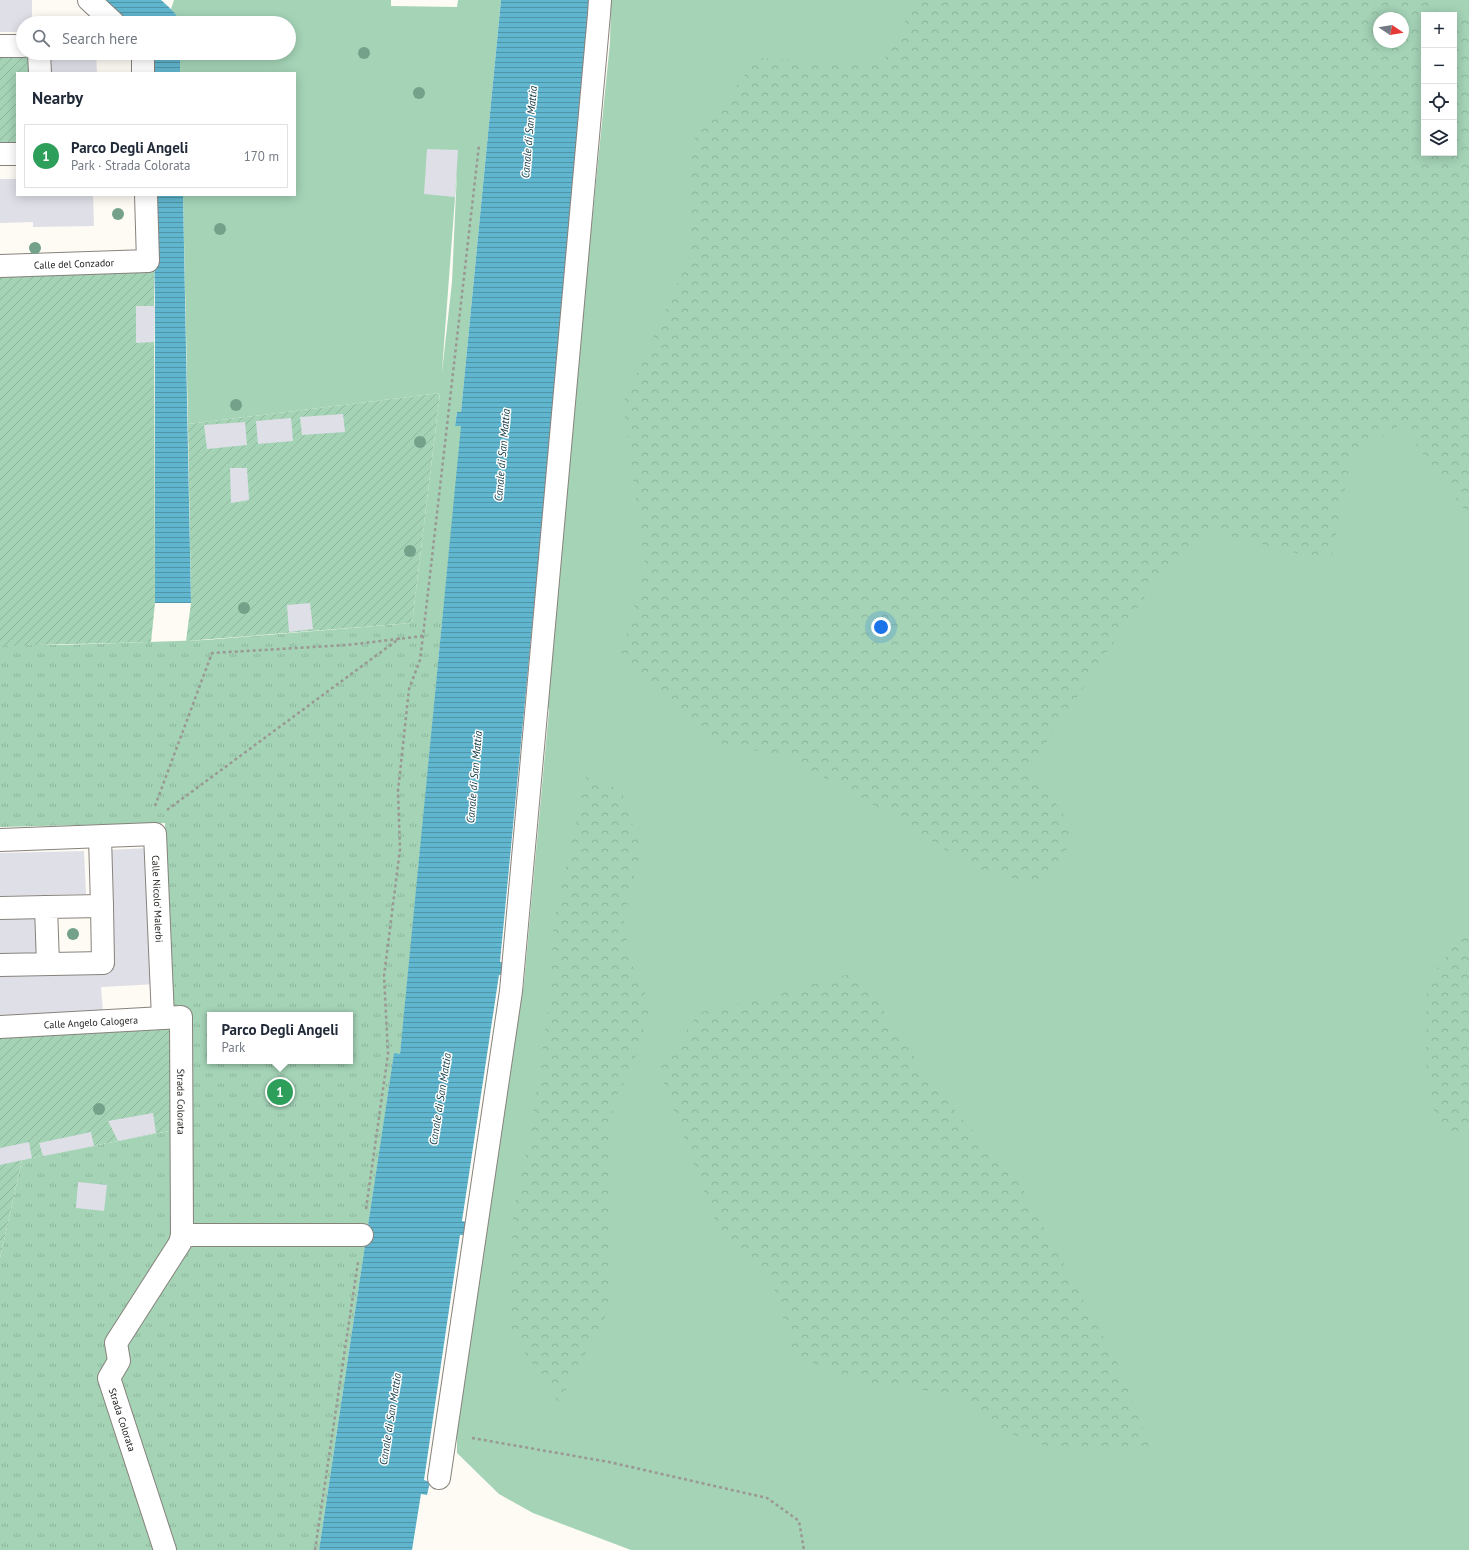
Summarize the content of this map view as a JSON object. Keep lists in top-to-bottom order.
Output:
{
  "streets": {
    "street": [
      "Calle del Conzador",
      "Calle Nicolo' Malerbi",
      "Calle Angelo Calogera",
      "Strada Colorata"
    ]
  },
  "crossings": [
    ["Calle Nicolo' Malerbi", "Calle Angelo Calogera"],
    ["Calle Nicolo' Malerbi", "Strada Colorata"],
    ["Calle Angelo Calogera", "Strada Colorata"]
  ],
  "water": ["Canale di San Mattia"],
  "north": "right",
  "page": {
    "map_buttons": ["+", "−"],
    "search": "Search here",
    "heading": "Nearby",
    "list": [
      {
        "mark": "1",
        "name": "Parco Degli Angeli",
        "note": "Park · Strada Colorata",
        "value": "170 m"
      }
    ],
    "popup": ["Parco Degli Angeli", "Park"],
    "pins": "1"
  }
}
